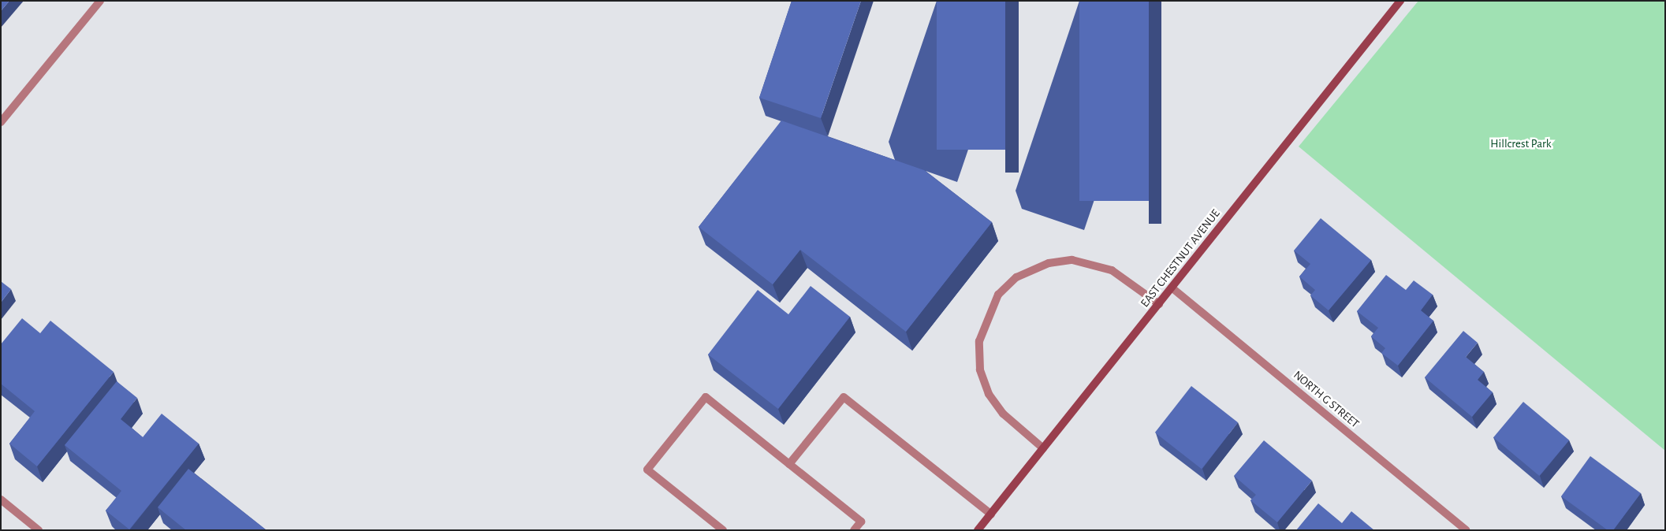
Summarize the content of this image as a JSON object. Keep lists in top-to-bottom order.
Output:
{
  "streets": {
    "street": ["EAST CHESTNUT AVENUE", "NORTH G STREET"]
  },
  "crossings": [
    ["EAST CHESTNUT AVENUE", "NORTH G STREET"]
  ],
  "parks": ["Hillcrest Park"]
}
